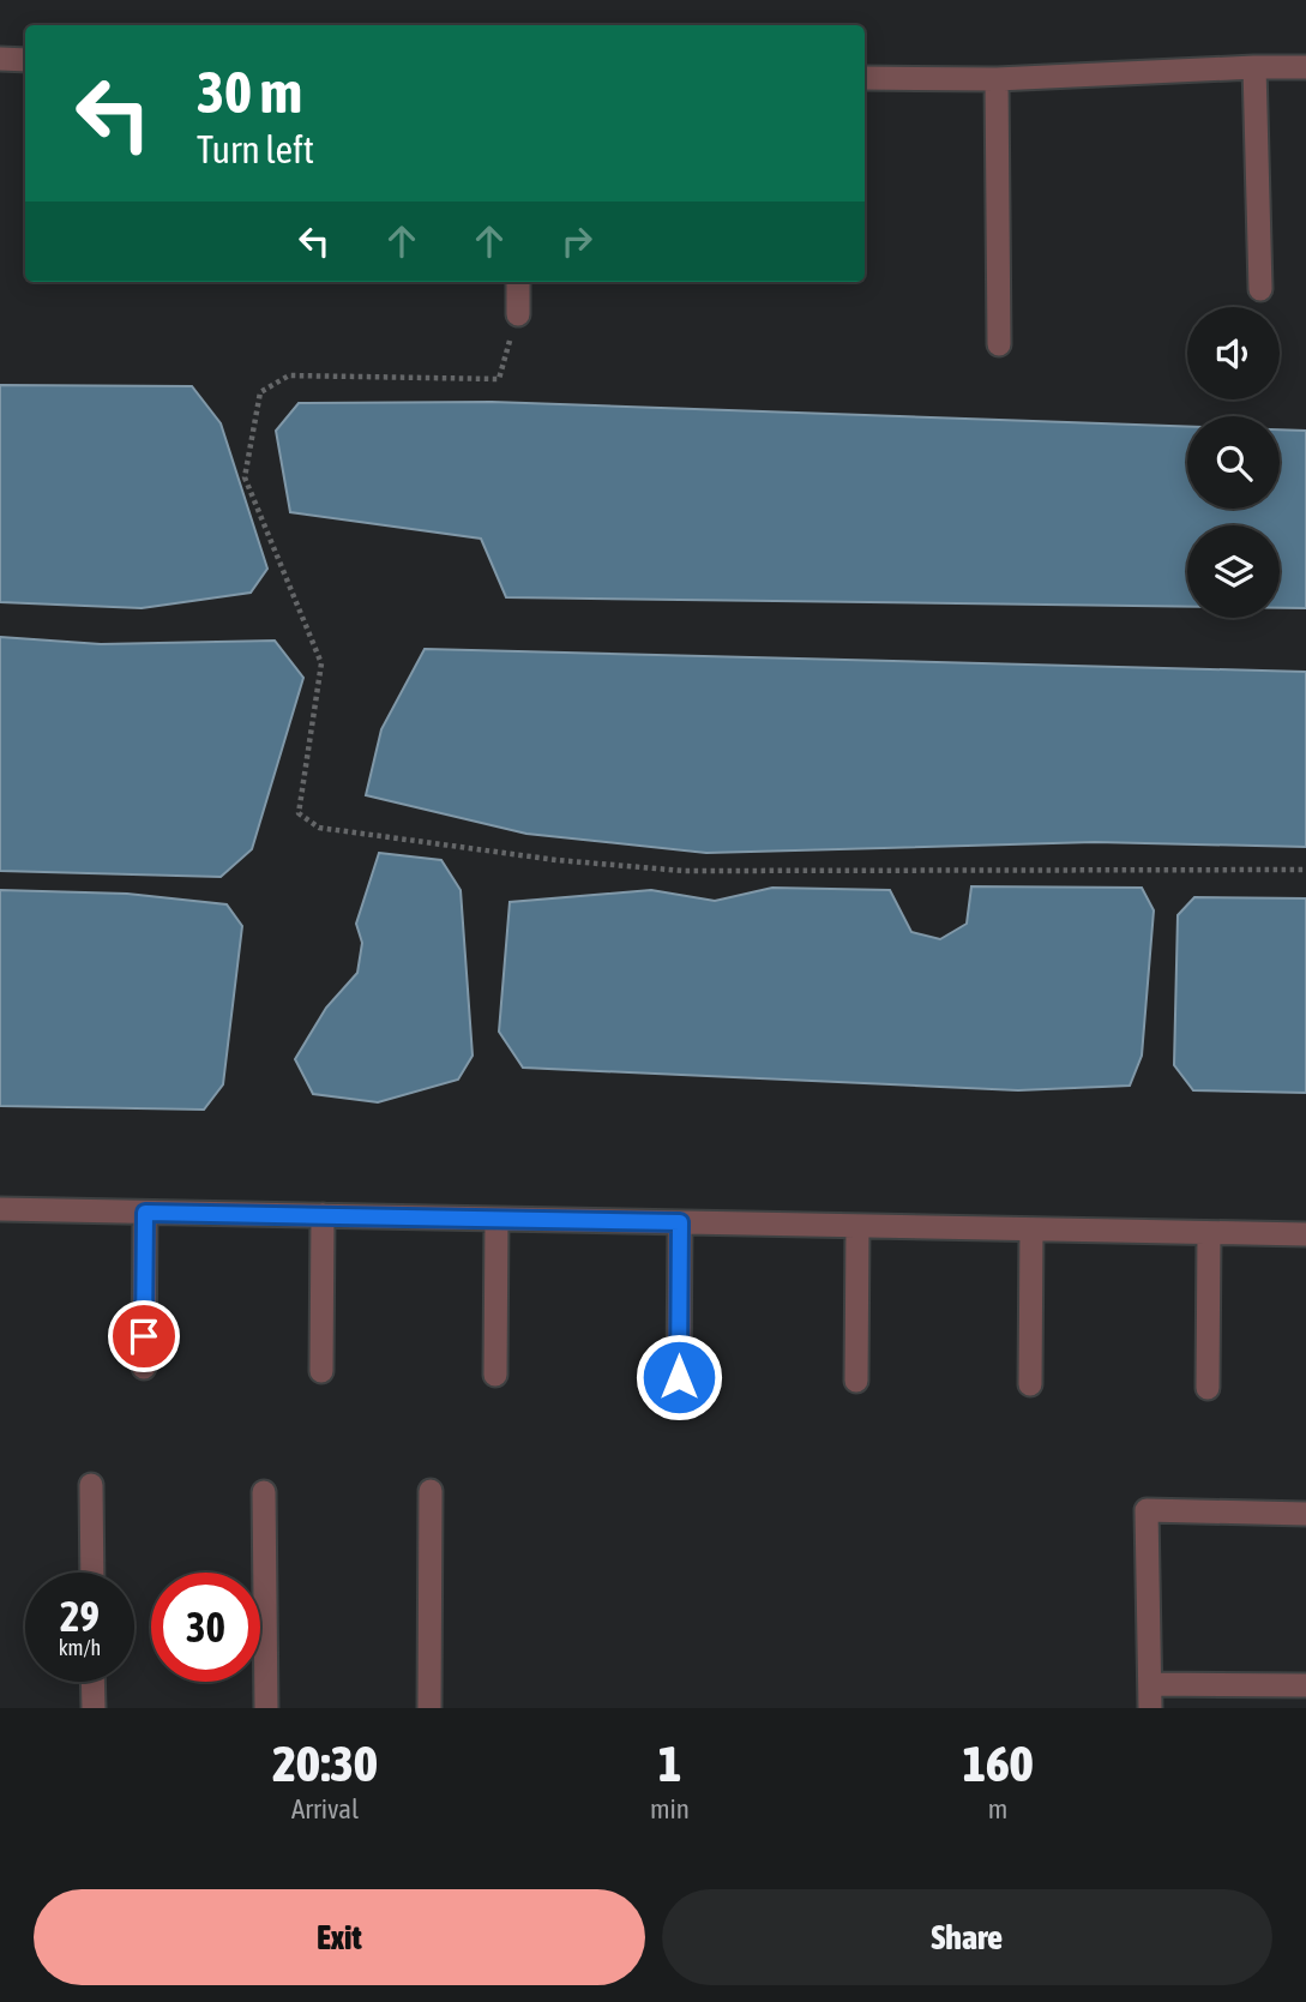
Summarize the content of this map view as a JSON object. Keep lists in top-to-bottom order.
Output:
{
  "page": {
    "turn": ["30 m", "Turn left"],
    "speed": "29 km/h",
    "limit": "30",
    "eta": [
      "20:30",
      "Arrival",
      "1",
      "min",
      "160",
      "m"
    ],
    "buttons": ["Exit", "Share"]
  }
}
